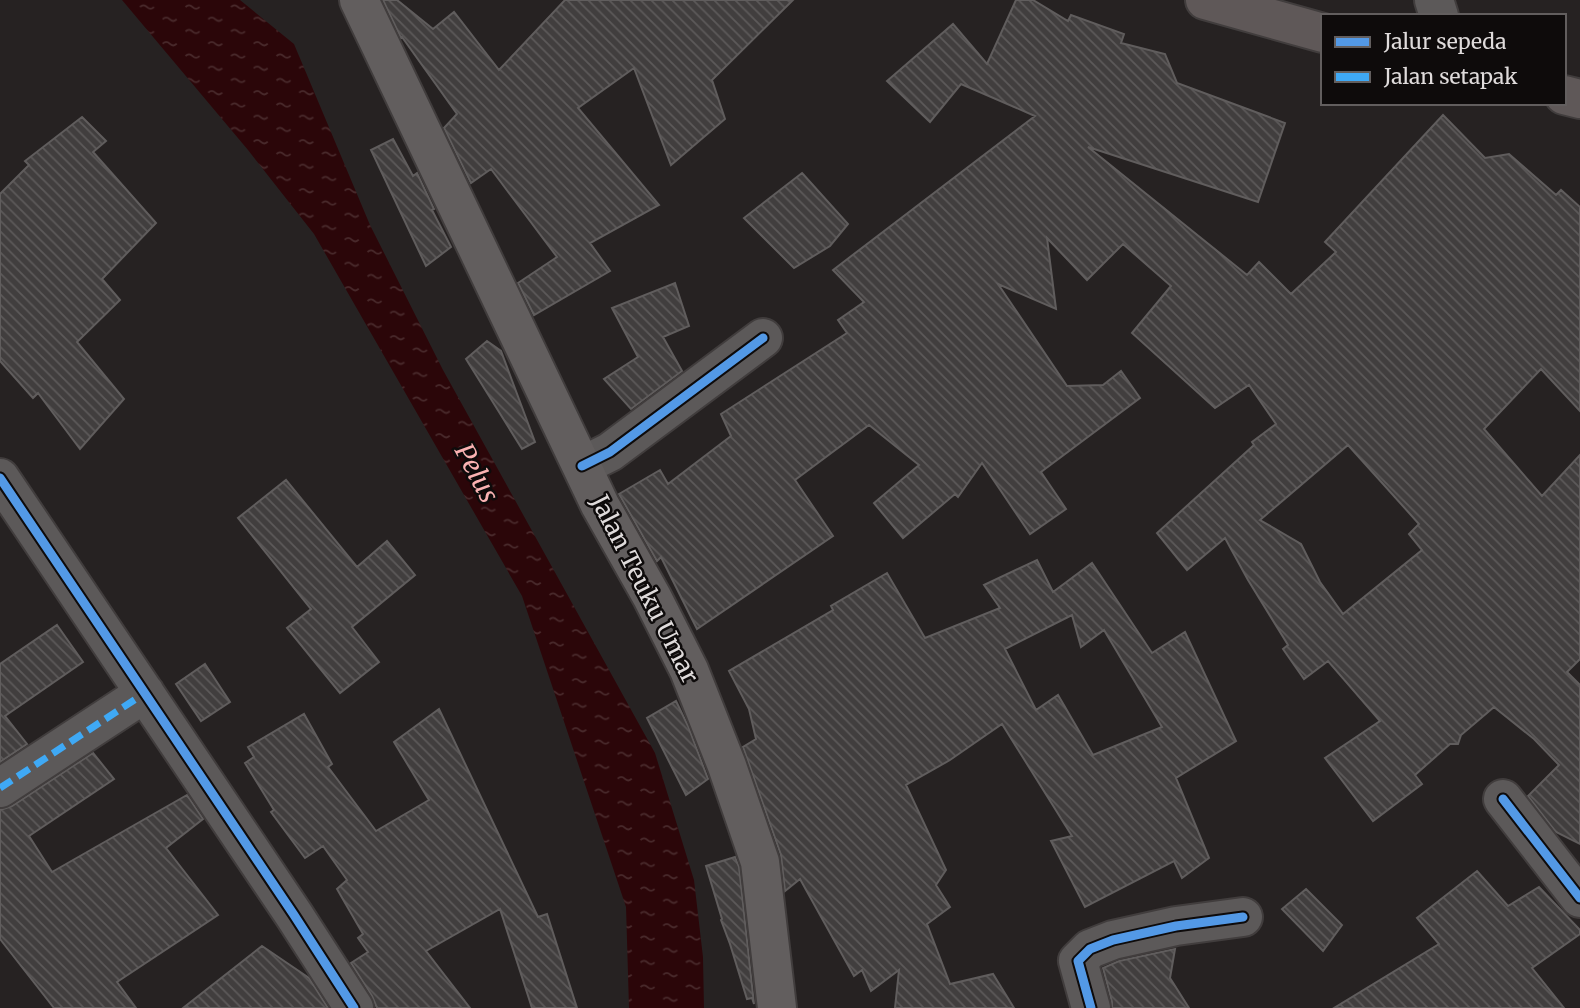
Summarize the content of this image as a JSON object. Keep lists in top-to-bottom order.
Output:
{
  "streets": {
    "main road": ["Jalan Teuku Umar"]
  },
  "water": ["Pelus"],
  "legend": ["Jalur sepeda", "Jalan setapak"]
}
